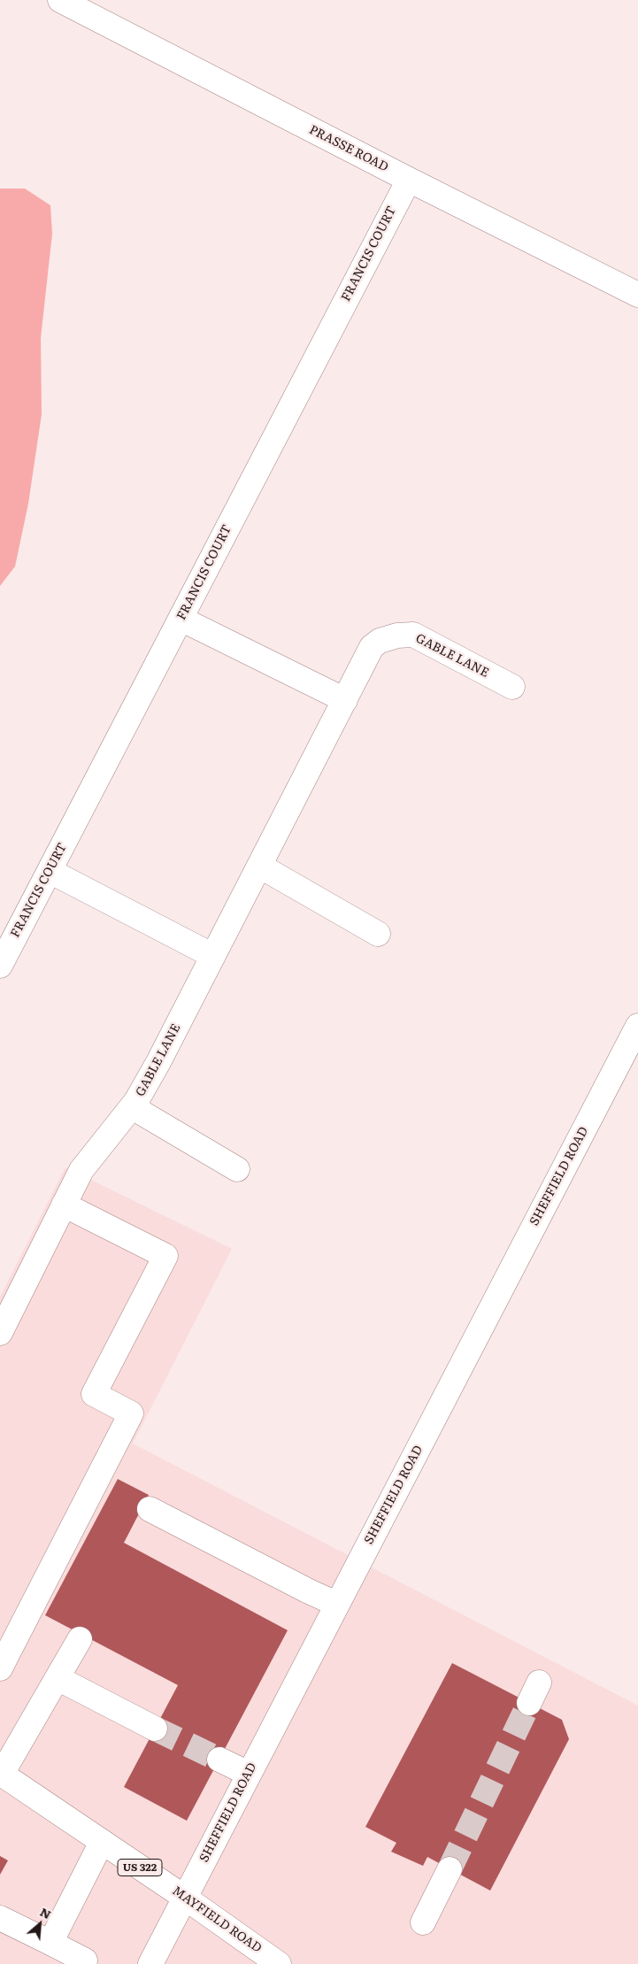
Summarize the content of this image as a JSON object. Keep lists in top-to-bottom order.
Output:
{
  "streets": {
    "street": [
      "PRASSE ROAD",
      "FRANCIS COURT",
      "GABLE LANE",
      "SHEFFIELD ROAD",
      "US 322",
      "MAYFIELD ROAD"
    ]
  },
  "crossings": [
    ["PRASSE ROAD", "FRANCIS COURT"],
    ["SHEFFIELD ROAD", "MAYFIELD ROAD"]
  ],
  "north": "top right"
}
